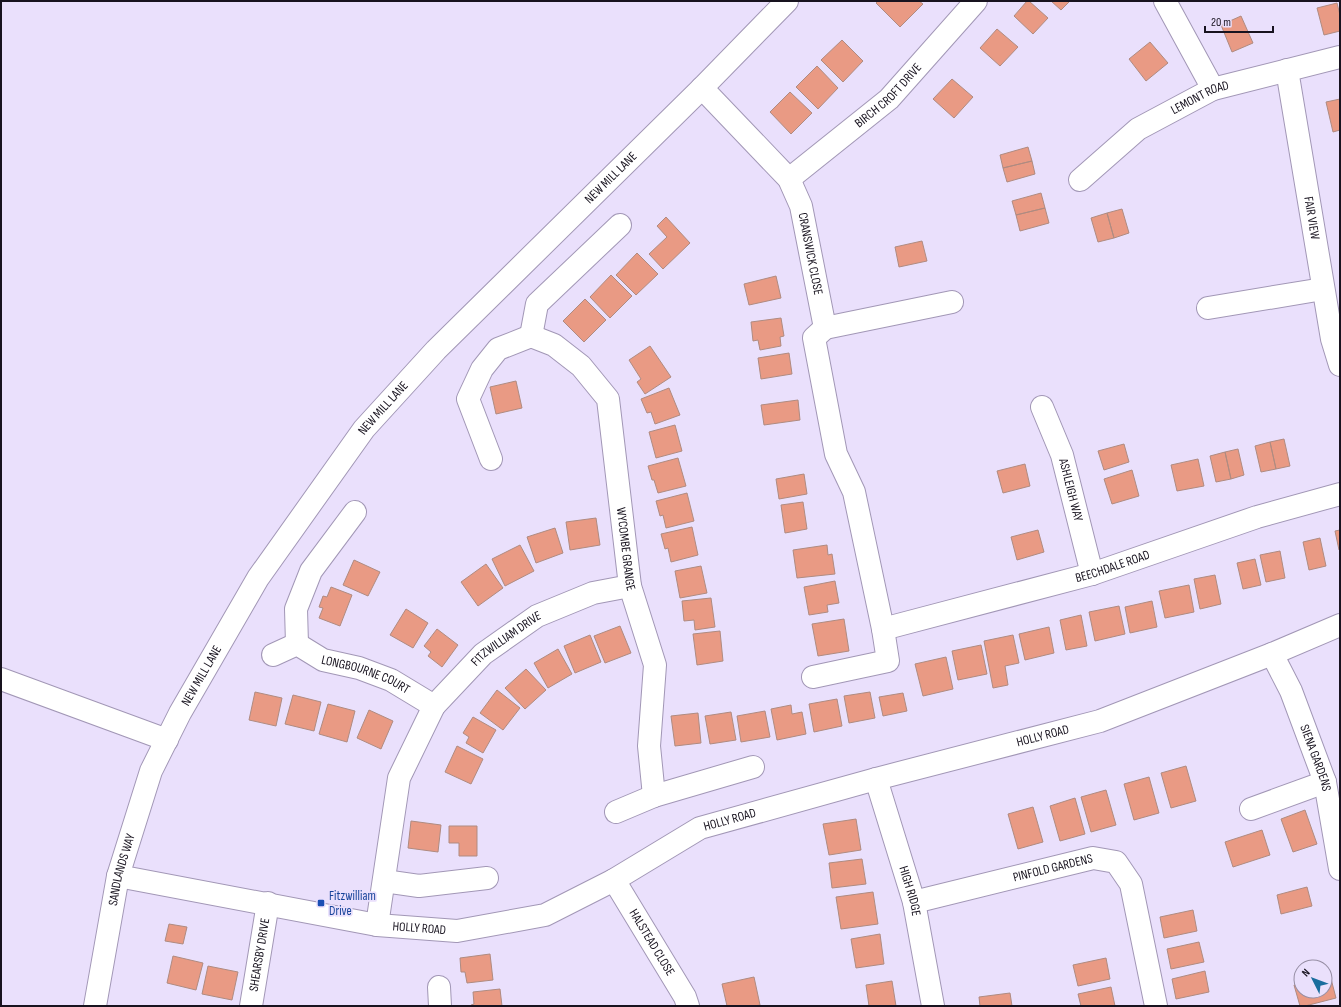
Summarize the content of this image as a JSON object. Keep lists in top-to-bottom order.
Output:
{
  "streets": {
    "street": [
      "BIRCH CROFT DRIVE",
      "LEMONT ROAD",
      "NEW MILL LANE",
      "FAIR VIEW",
      "CRANSWICK CLOSE",
      "ASHLEIGH WAY",
      "WYCOMBE GRANGE",
      "BEECHDALE ROAD",
      "FITZWILLIAM DRIVE",
      "LONGBOURNE COURT",
      "HOLLY ROAD",
      "SIENA GARDENS",
      "PINFOLD GARDENS",
      "SANDLANDS WAY",
      "HIGH RIDGE",
      "HALSTEAD CLOSE",
      "SHEARSBY DRIVE"
    ]
  },
  "crossings": [
    ["BIRCH CROFT DRIVE", "CRANSWICK CLOSE"],
    ["LEMONT ROAD", "FAIR VIEW"],
    ["NEW MILL LANE", "CRANSWICK CLOSE"],
    ["NEW MILL LANE", "SANDLANDS WAY"],
    ["ASHLEIGH WAY", "BEECHDALE ROAD"],
    ["WYCOMBE GRANGE", "FITZWILLIAM DRIVE"],
    ["FITZWILLIAM DRIVE", "LONGBOURNE COURT"],
    ["FITZWILLIAM DRIVE", "HOLLY ROAD"],
    ["HOLLY ROAD", "SIENA GARDENS"],
    ["HOLLY ROAD", "SANDLANDS WAY"],
    ["HOLLY ROAD", "HIGH RIDGE"],
    ["HOLLY ROAD", "HALSTEAD CLOSE"],
    ["HOLLY ROAD", "SHEARSBY DRIVE"],
    ["PINFOLD GARDENS", "HIGH RIDGE"]
  ],
  "places": {
    "transit": ["Fitzwilliam Drive"]
  },
  "scale_bar": "20 m",
  "north": "top left"
}
